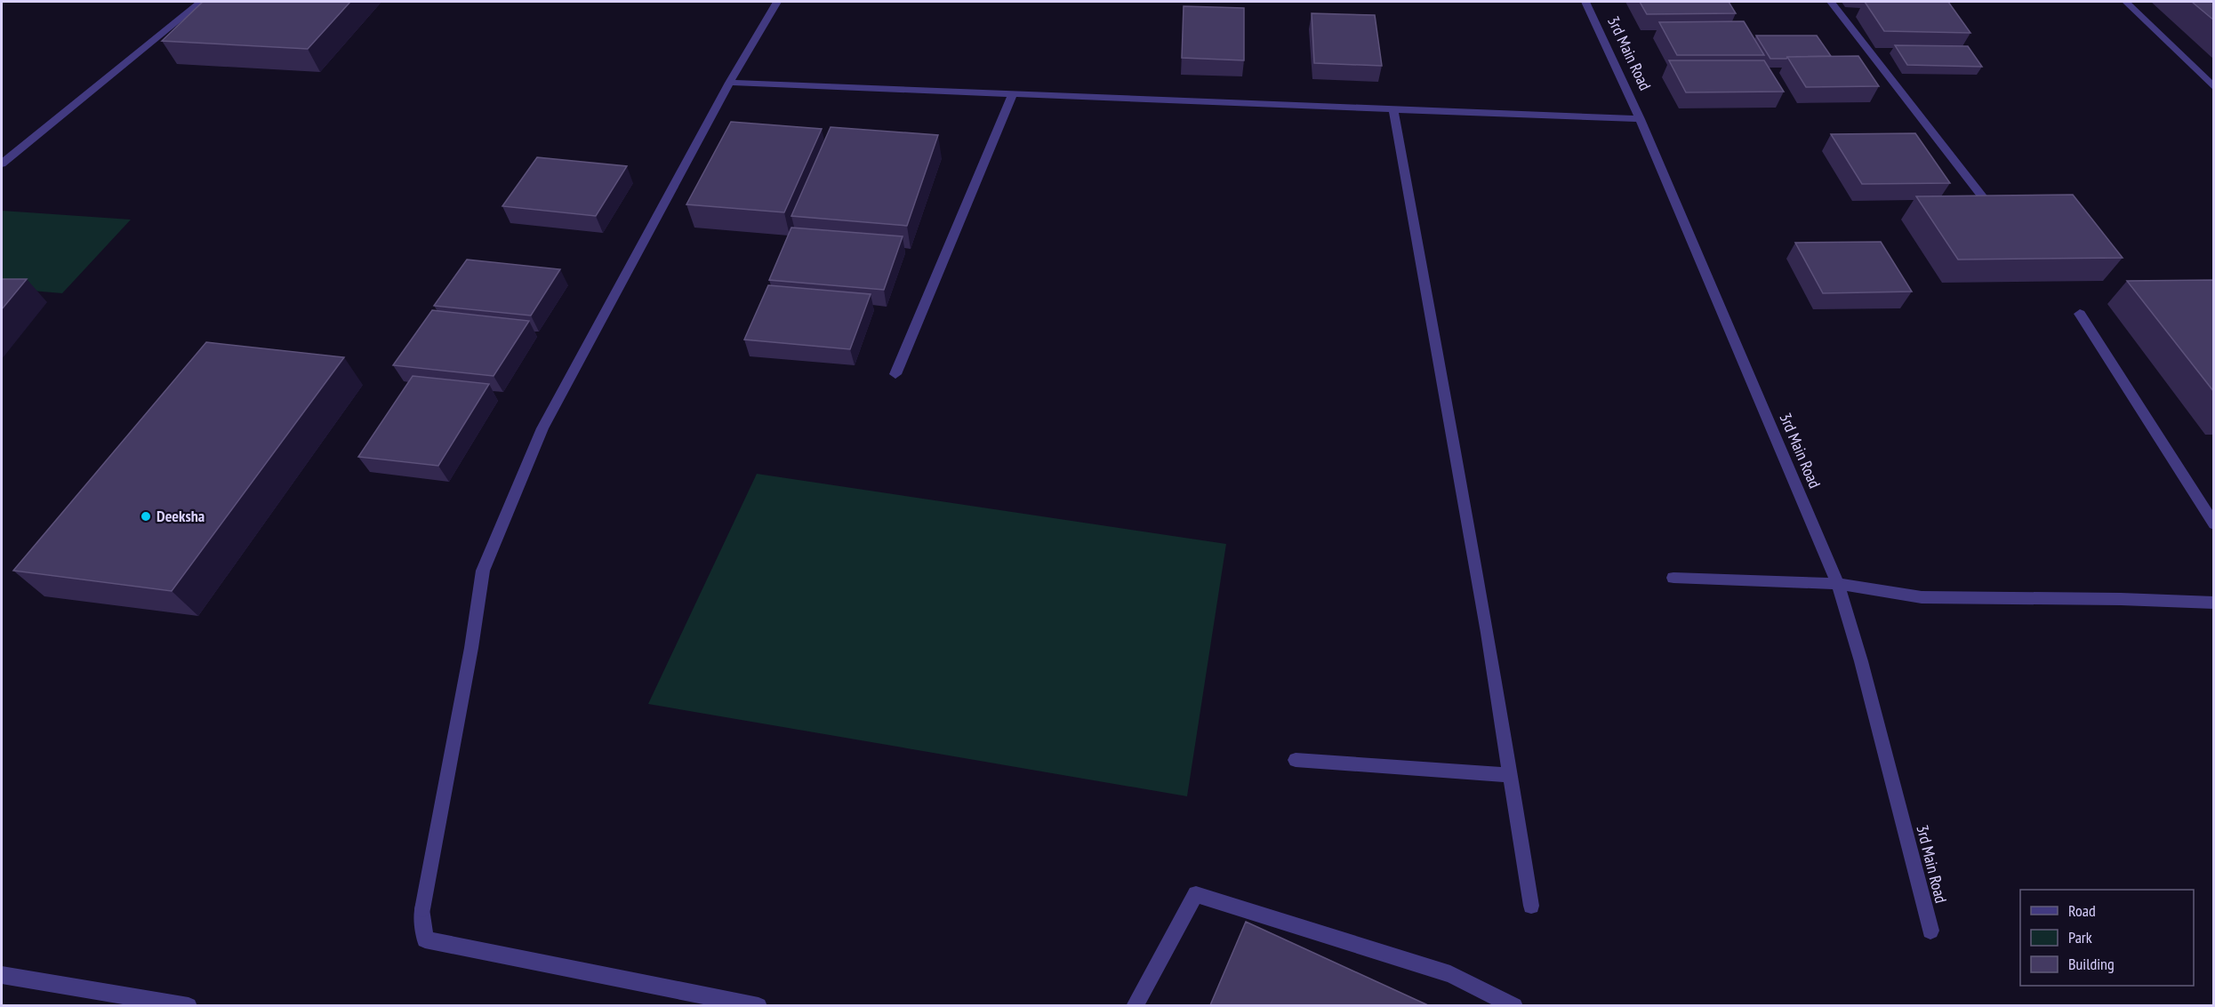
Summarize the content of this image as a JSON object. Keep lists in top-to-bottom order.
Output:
{
  "streets": {
    "street": ["3rd Main Road"]
  },
  "places": ["Deeksha"],
  "legend": ["Road", "Park", "Building"]
}
